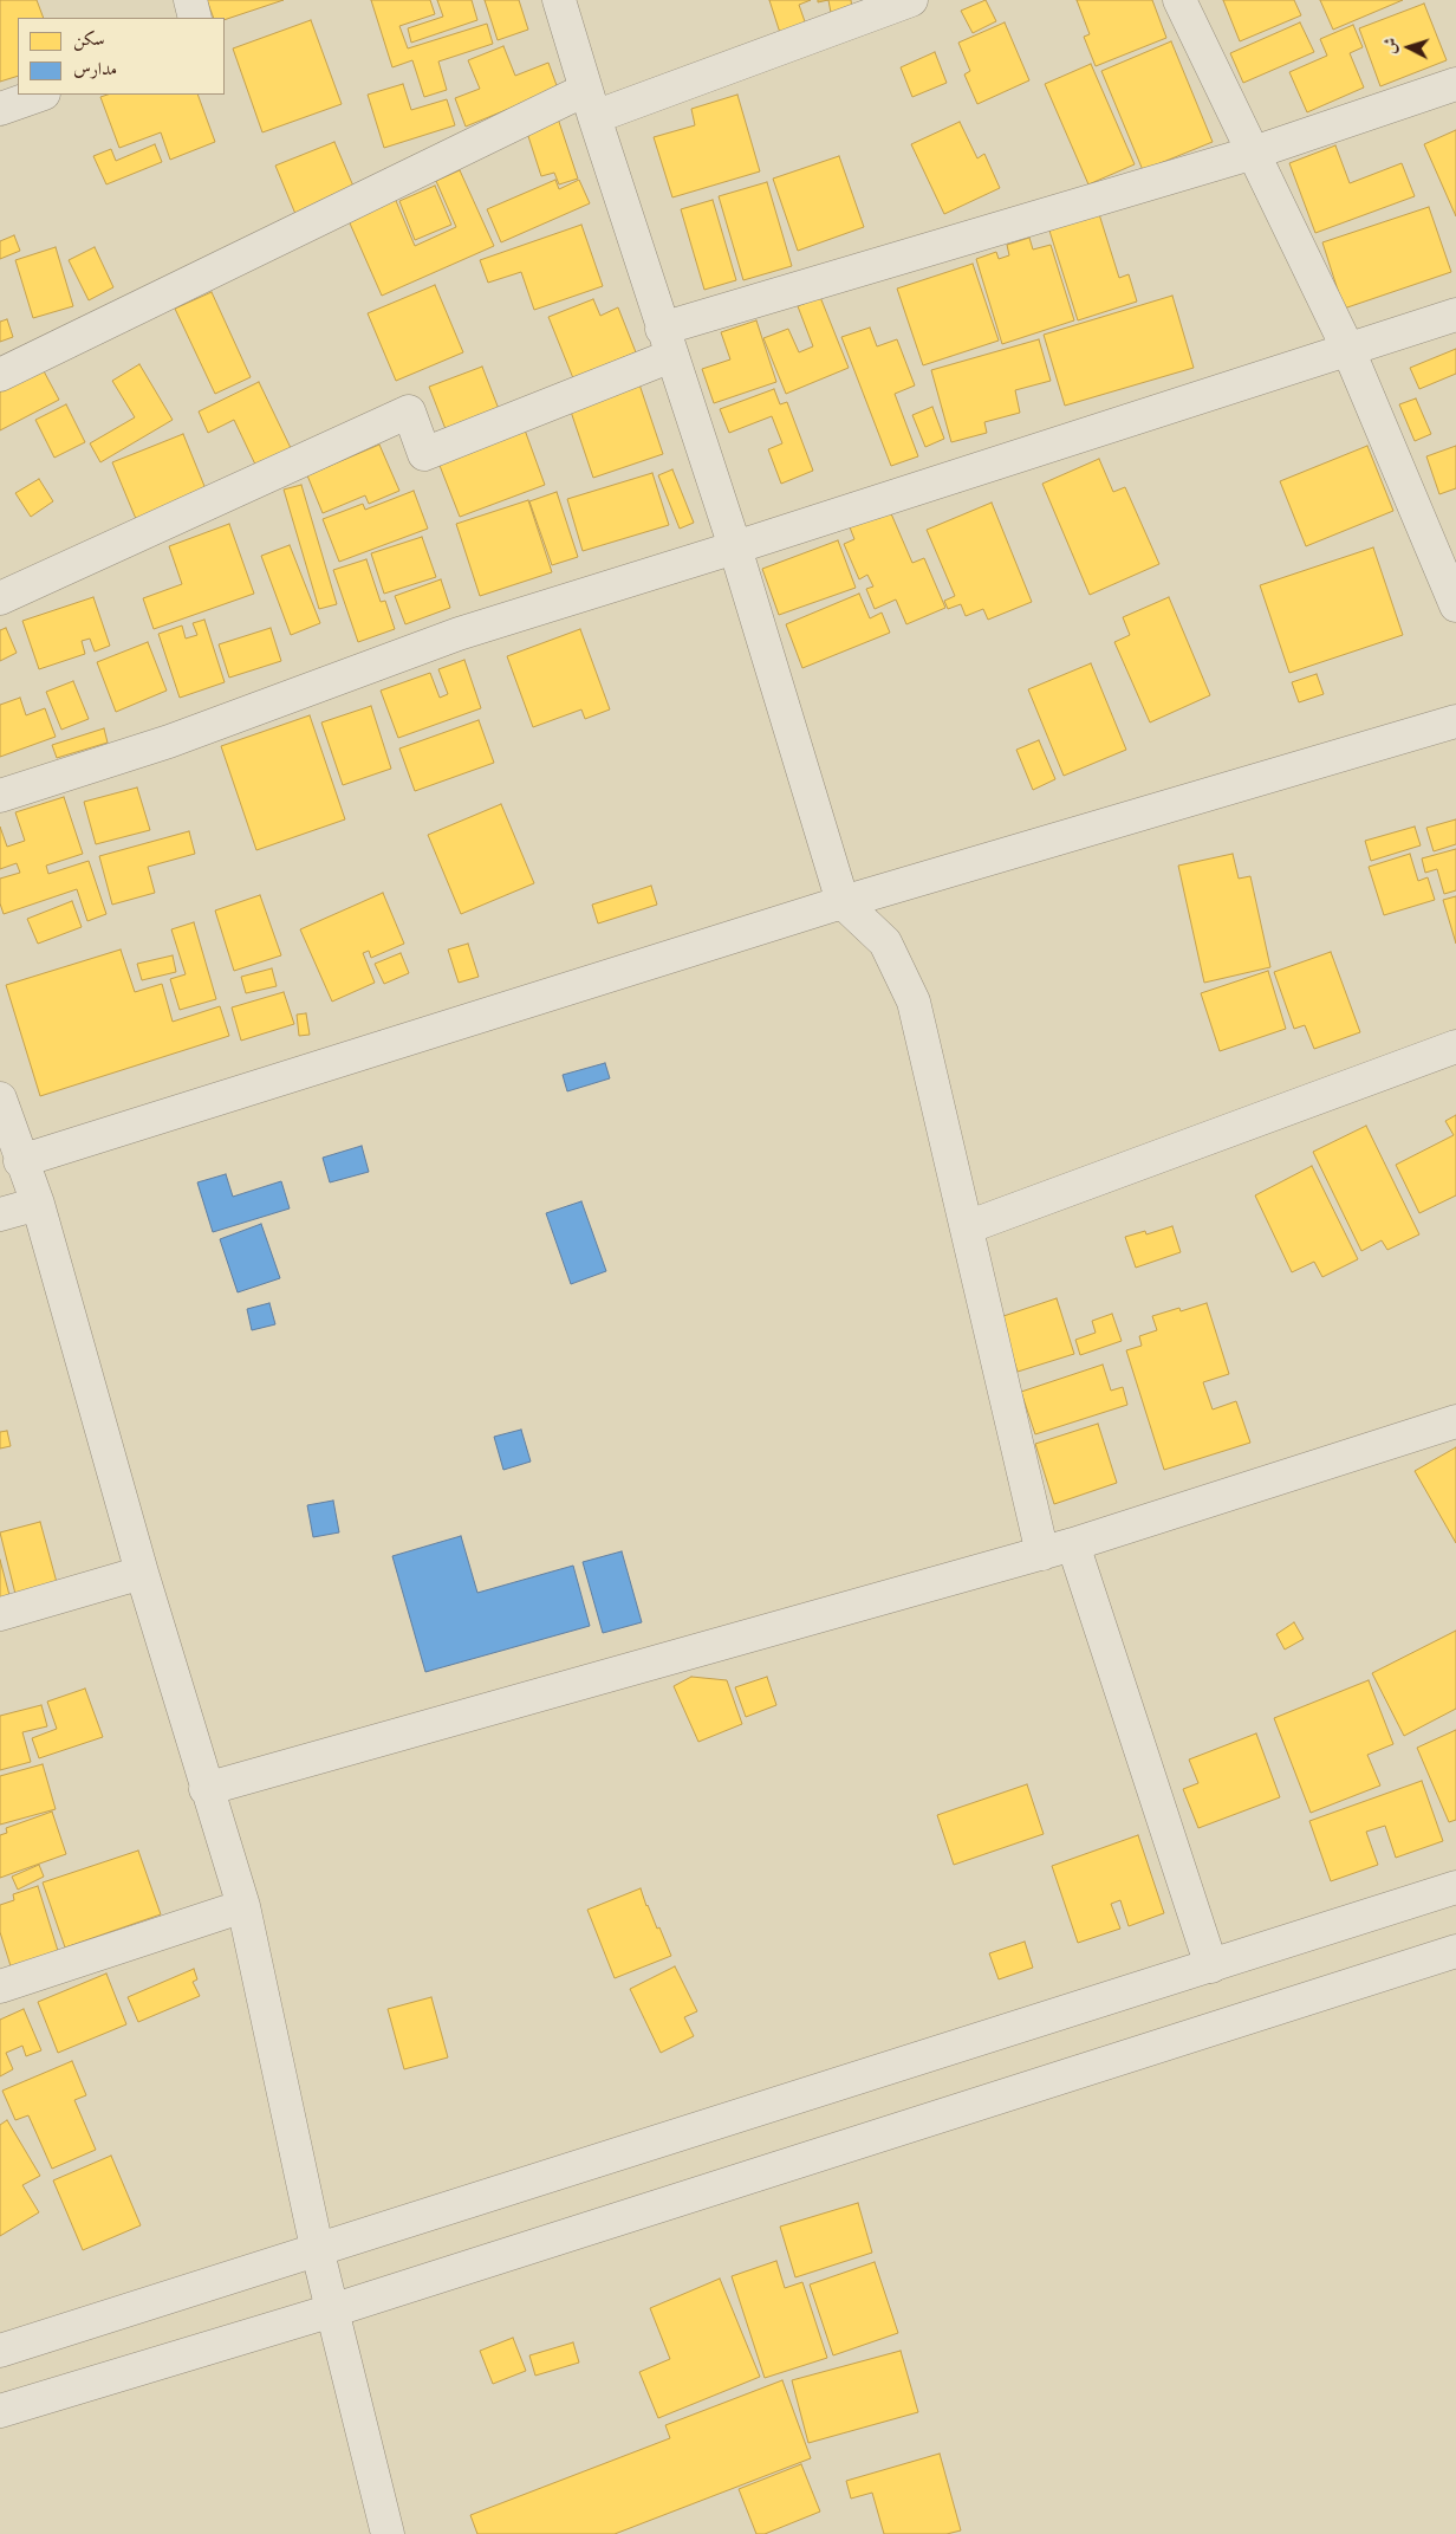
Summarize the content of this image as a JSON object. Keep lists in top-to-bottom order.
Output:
{
  "legend": ["سكن", "مدارس"],
  "north": "left"
}
